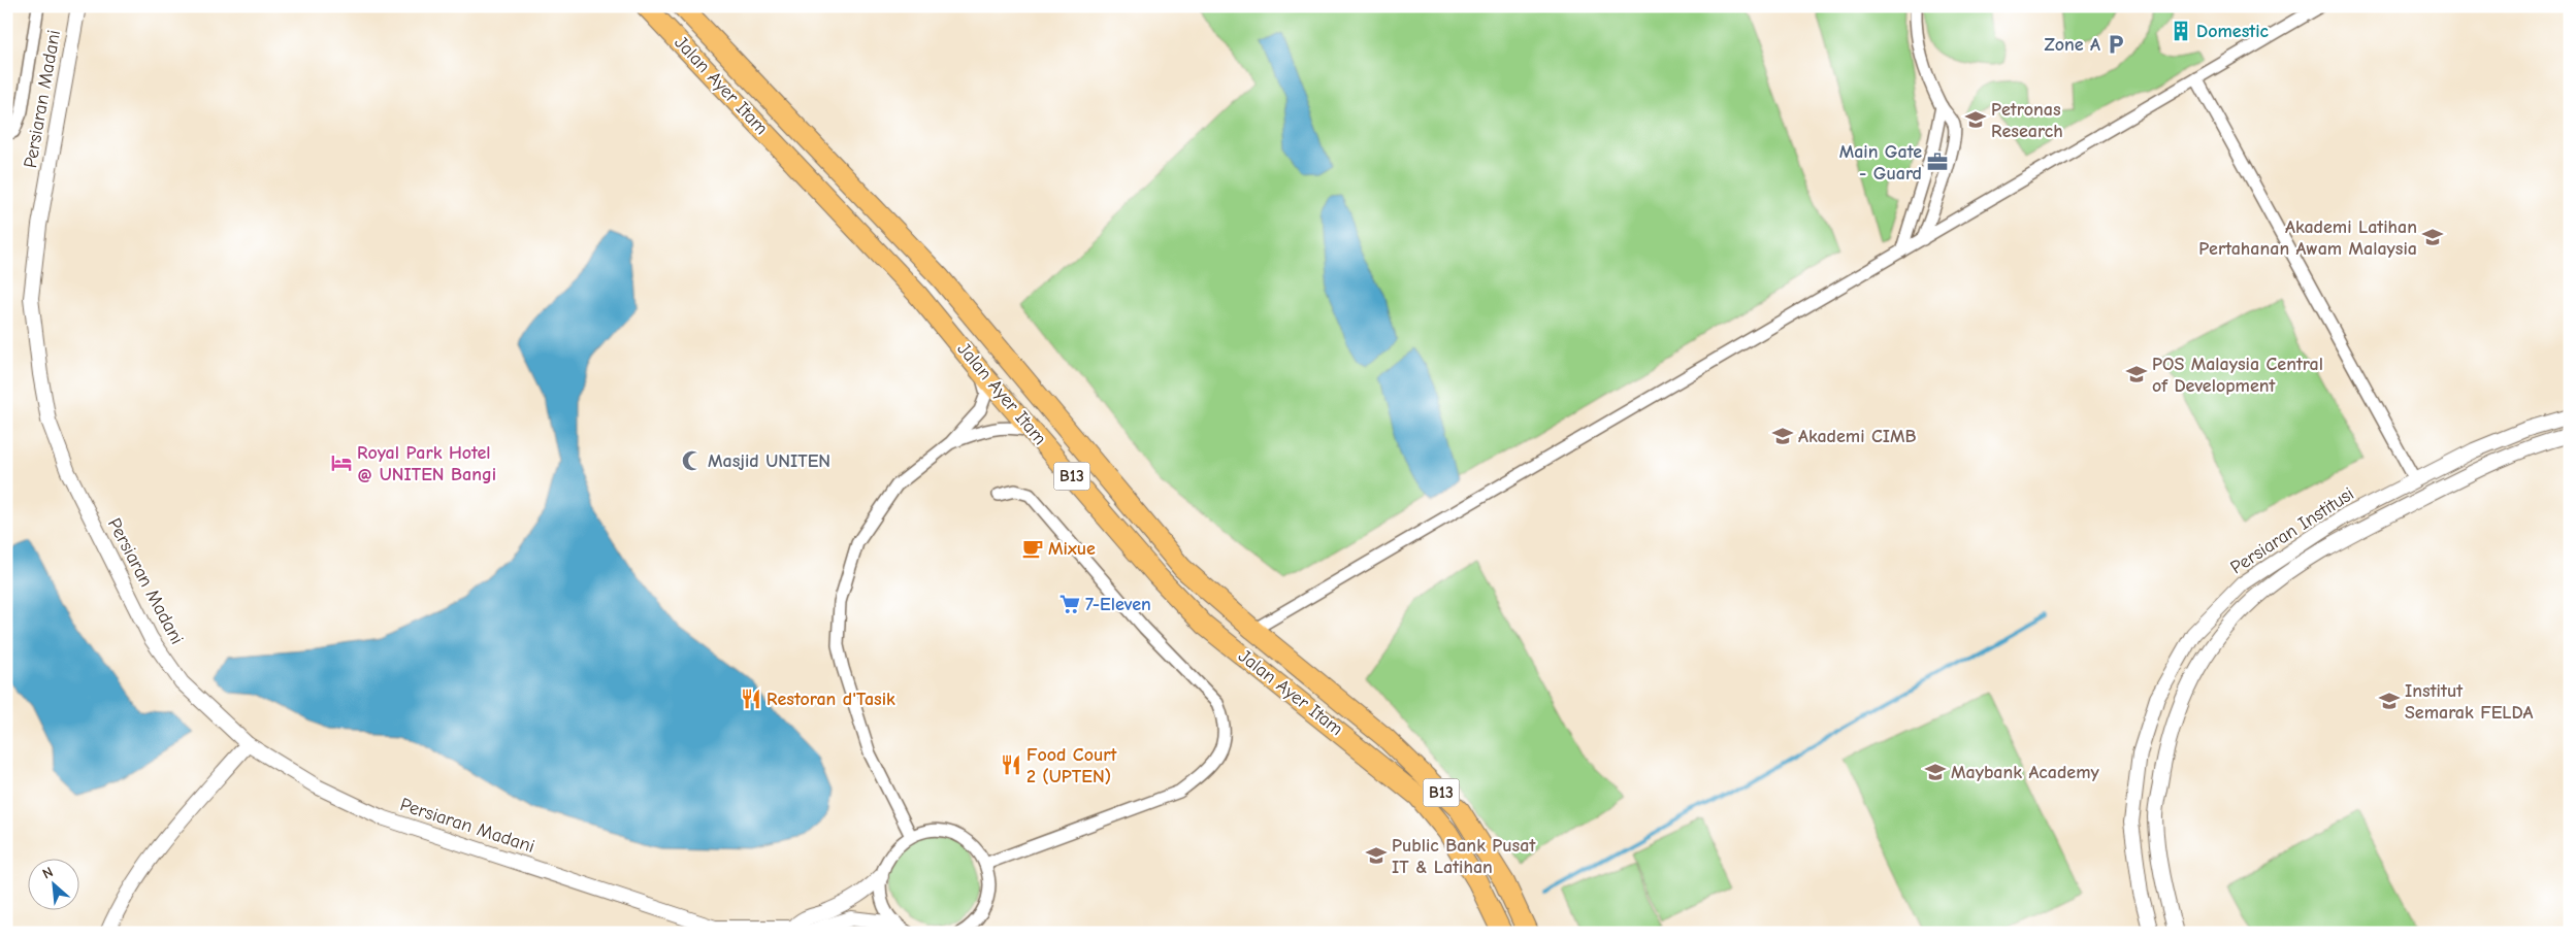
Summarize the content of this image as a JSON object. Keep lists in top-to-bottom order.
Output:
{
  "streets": {
    "main road": ["Jalan Ayer Itam", "B13"],
    "street": ["Persiaran Madani", "Persiaran Institusi"]
  },
  "places": {
    "building": ["Domestic"],
    "parking": ["Zone A"],
    "school or university": [
      "Petronas Research",
      "Akademi Latihan Pertahanan Awam Malaysia",
      "POS Malaysia Central of Development",
      "Akademi CIMB",
      "Institut Semarak FELDA",
      "Maybank Academy",
      "Public Bank Pusat IT & Latihan"
    ],
    "office": ["Main Gate - Guard"],
    "mosque": ["Masjid UNITEN"],
    "hotel": ["Royal Park Hotel @ UNITEN Bangi"],
    "cafe": ["Mixue"],
    "supermarket": ["7-Eleven"],
    "restaurant": ["Restoran d'Tasik", "Food Court 2 (UPTEN)"]
  },
  "north": "top left"
}
